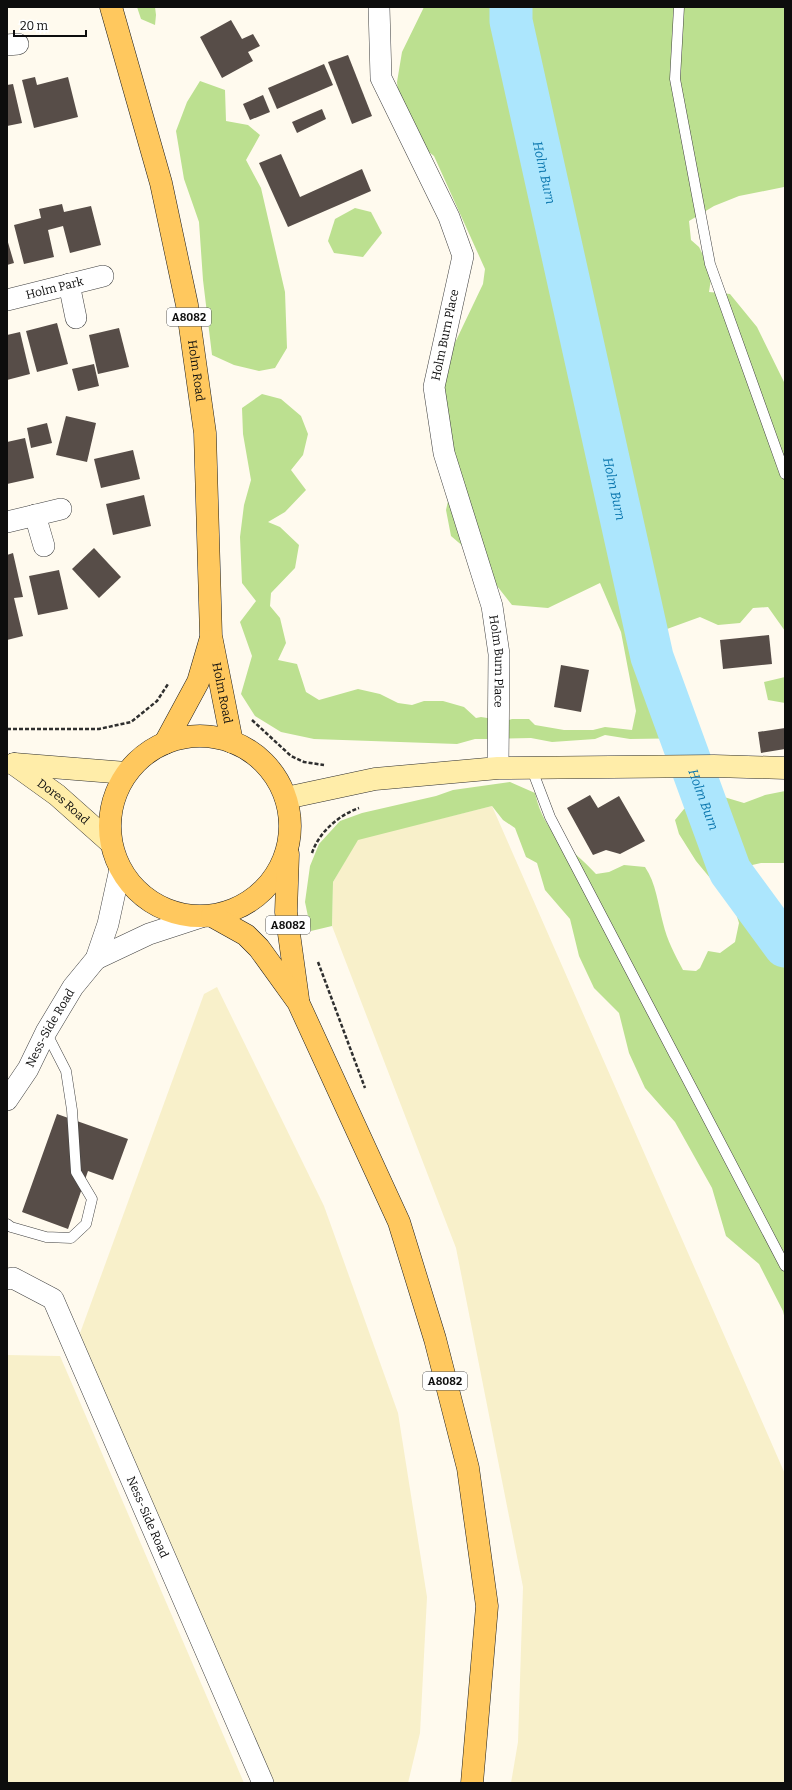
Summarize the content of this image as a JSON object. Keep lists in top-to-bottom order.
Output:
{
  "streets": {
    "main road": ["A8082", "Holm Road", "Dores Road"],
    "street": ["Holm Park", "Holm Burn Place", "Ness-Side Road"]
  },
  "crossings": [
    ["A8082", "Holm Road"],
    ["A8082", "Dores Road"],
    ["A8082", "Ness-Side Road"]
  ],
  "water": ["Holm Burn"],
  "scale_bar": "20 m"
}
